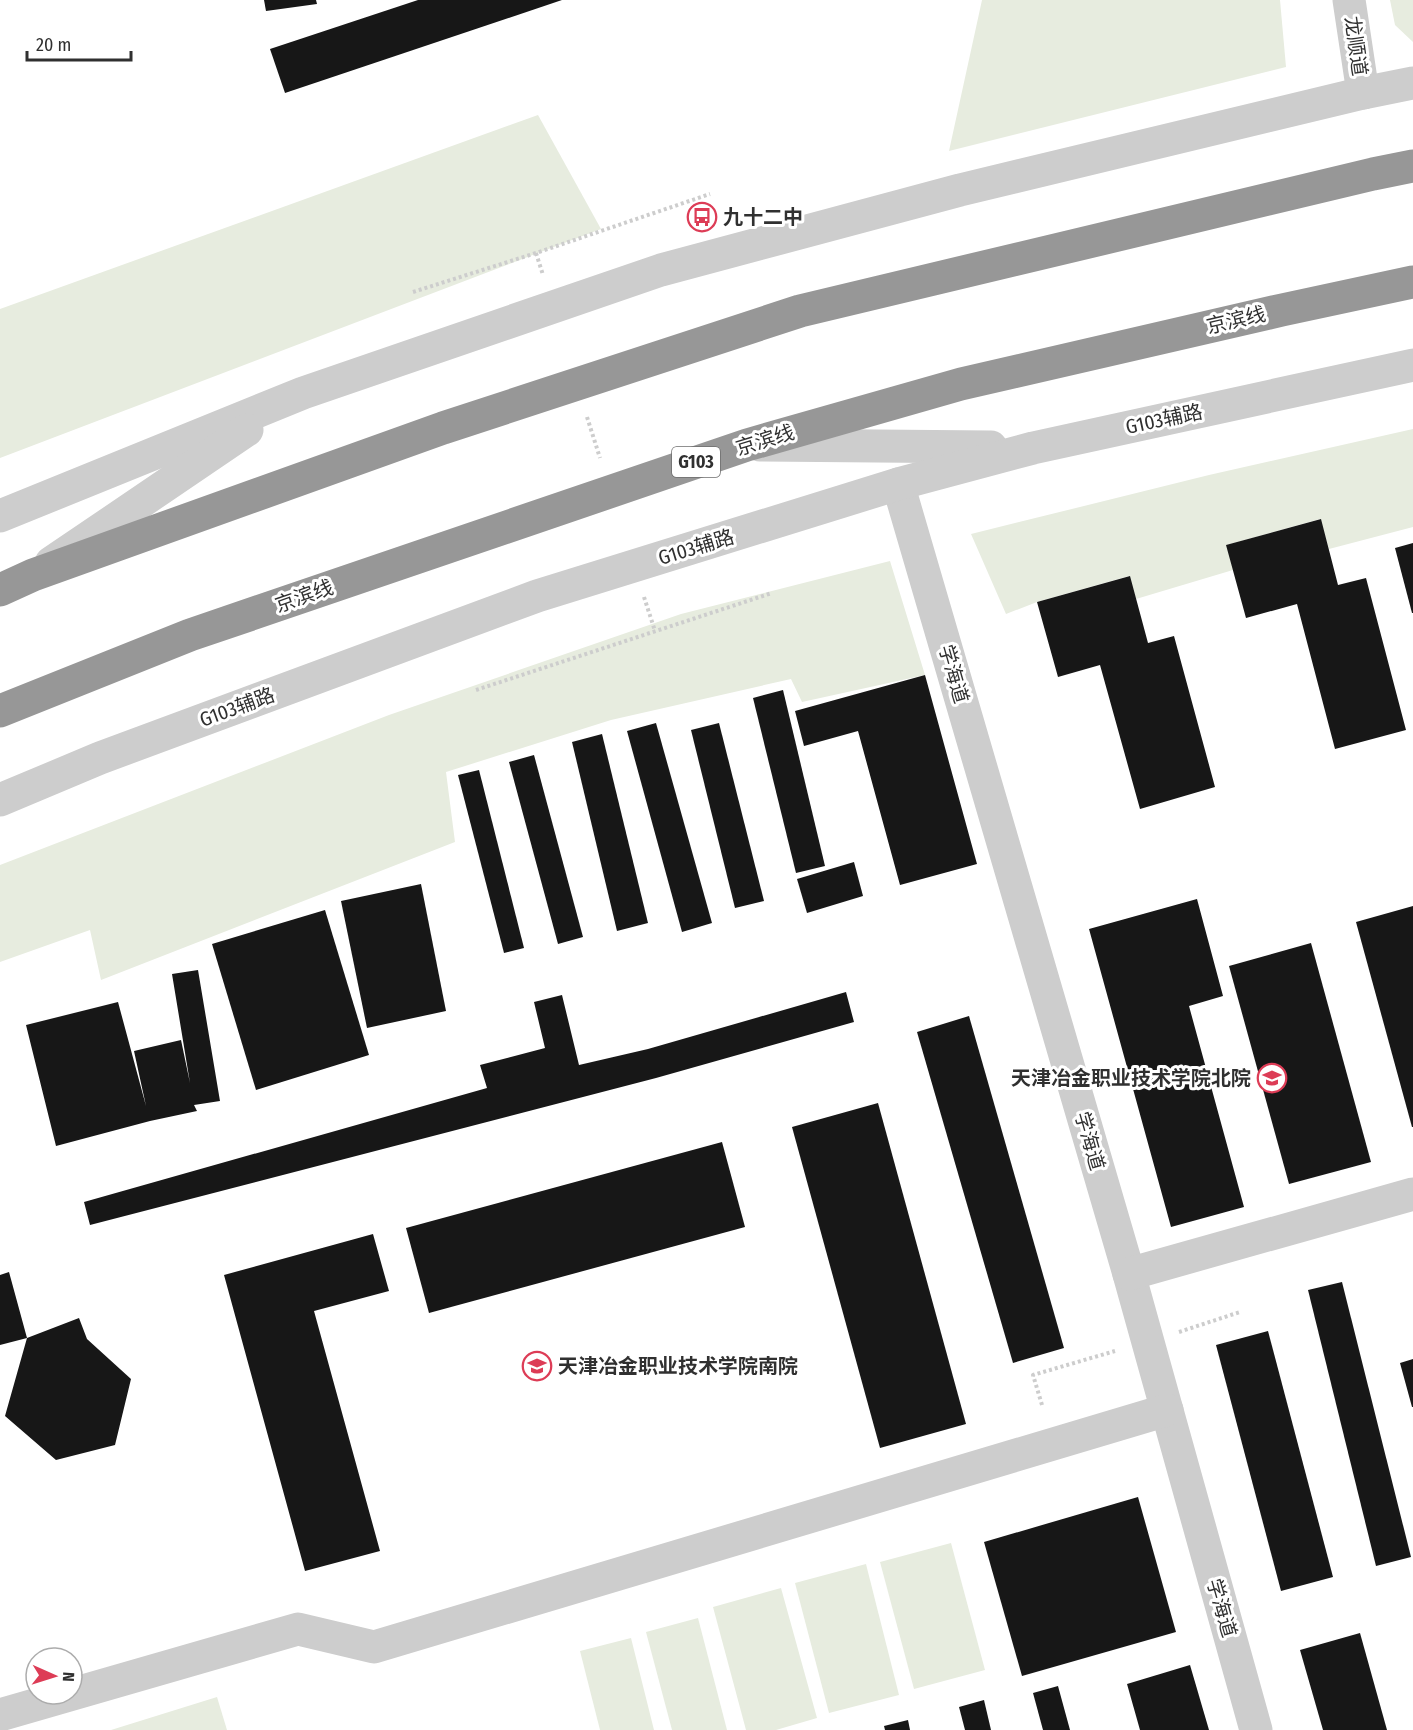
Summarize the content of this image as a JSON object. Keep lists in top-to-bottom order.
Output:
{
  "streets": {
    "highway": ["京滨线", "G103"],
    "street": ["龙顺道", "G103辅路", "学海道"]
  },
  "crossings": [
    ["G103辅路", "学海道"]
  ],
  "places": {
    "bus stop": ["九十二中"],
    "school or university": ["天津冶金职业技术学院北院", "天津冶金职业技术学院南院"]
  },
  "scale_bar": "20 m",
  "north": "right"
}
